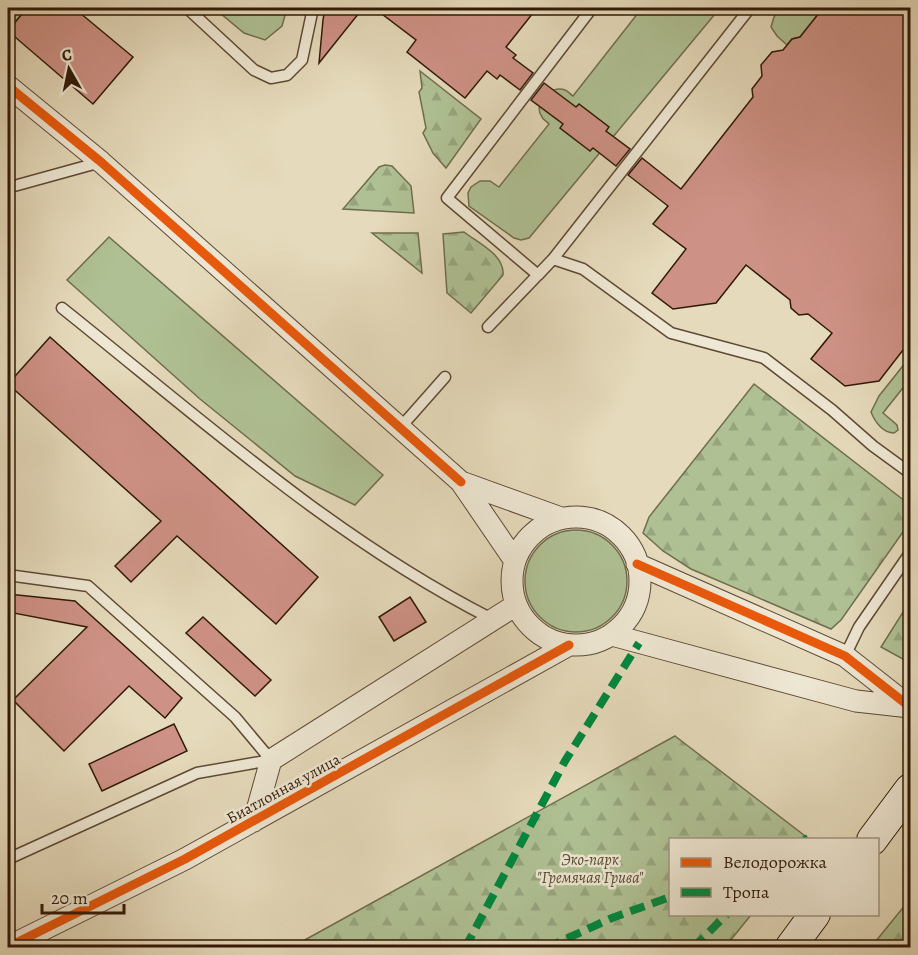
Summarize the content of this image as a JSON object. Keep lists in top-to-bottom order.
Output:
{
  "streets": {
    "street": ["Биатлонная улица"]
  },
  "parks": ["Эко-парк \"Гремячая Грива\""],
  "legend": ["Велодорожка", "Тропа"],
  "scale_bar": "20 m",
  "north": "top"
}
